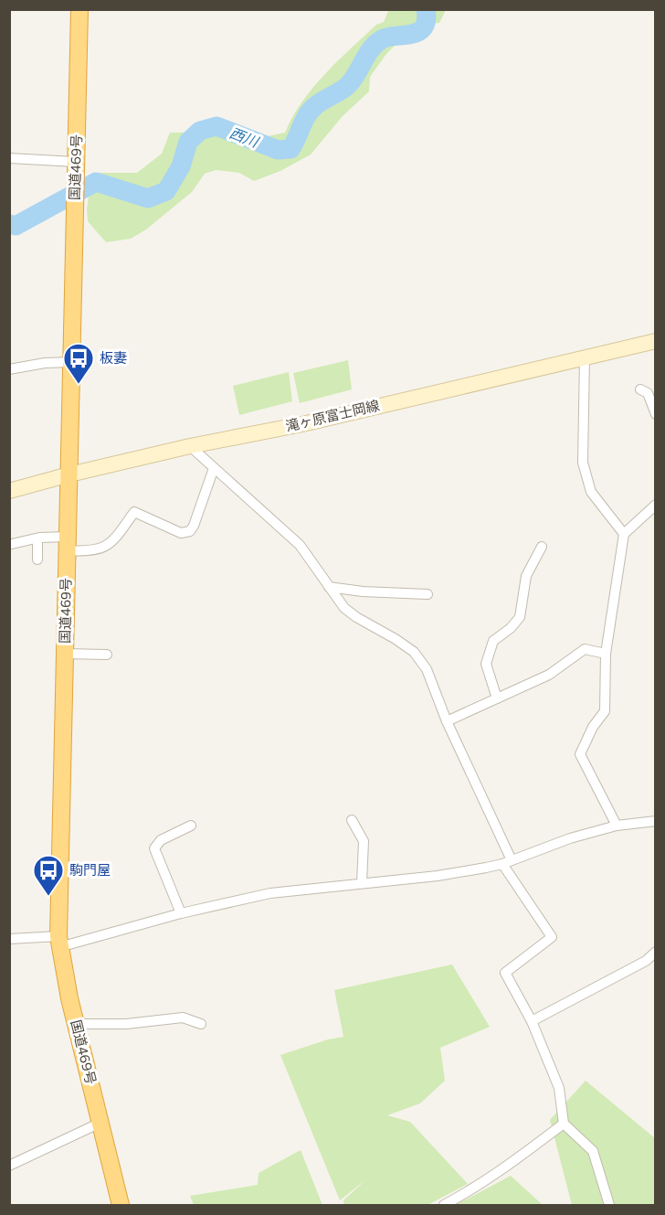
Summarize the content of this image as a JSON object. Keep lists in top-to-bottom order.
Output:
{
  "streets": {
    "highway": ["国道469号"],
    "main road": ["滝ヶ原富士岡線"]
  },
  "crossings": [
    ["国道469号", "滝ヶ原富士岡線"]
  ],
  "water": ["西川"],
  "places": {
    "bus stop": ["板妻", "駒門屋"]
  }
}
